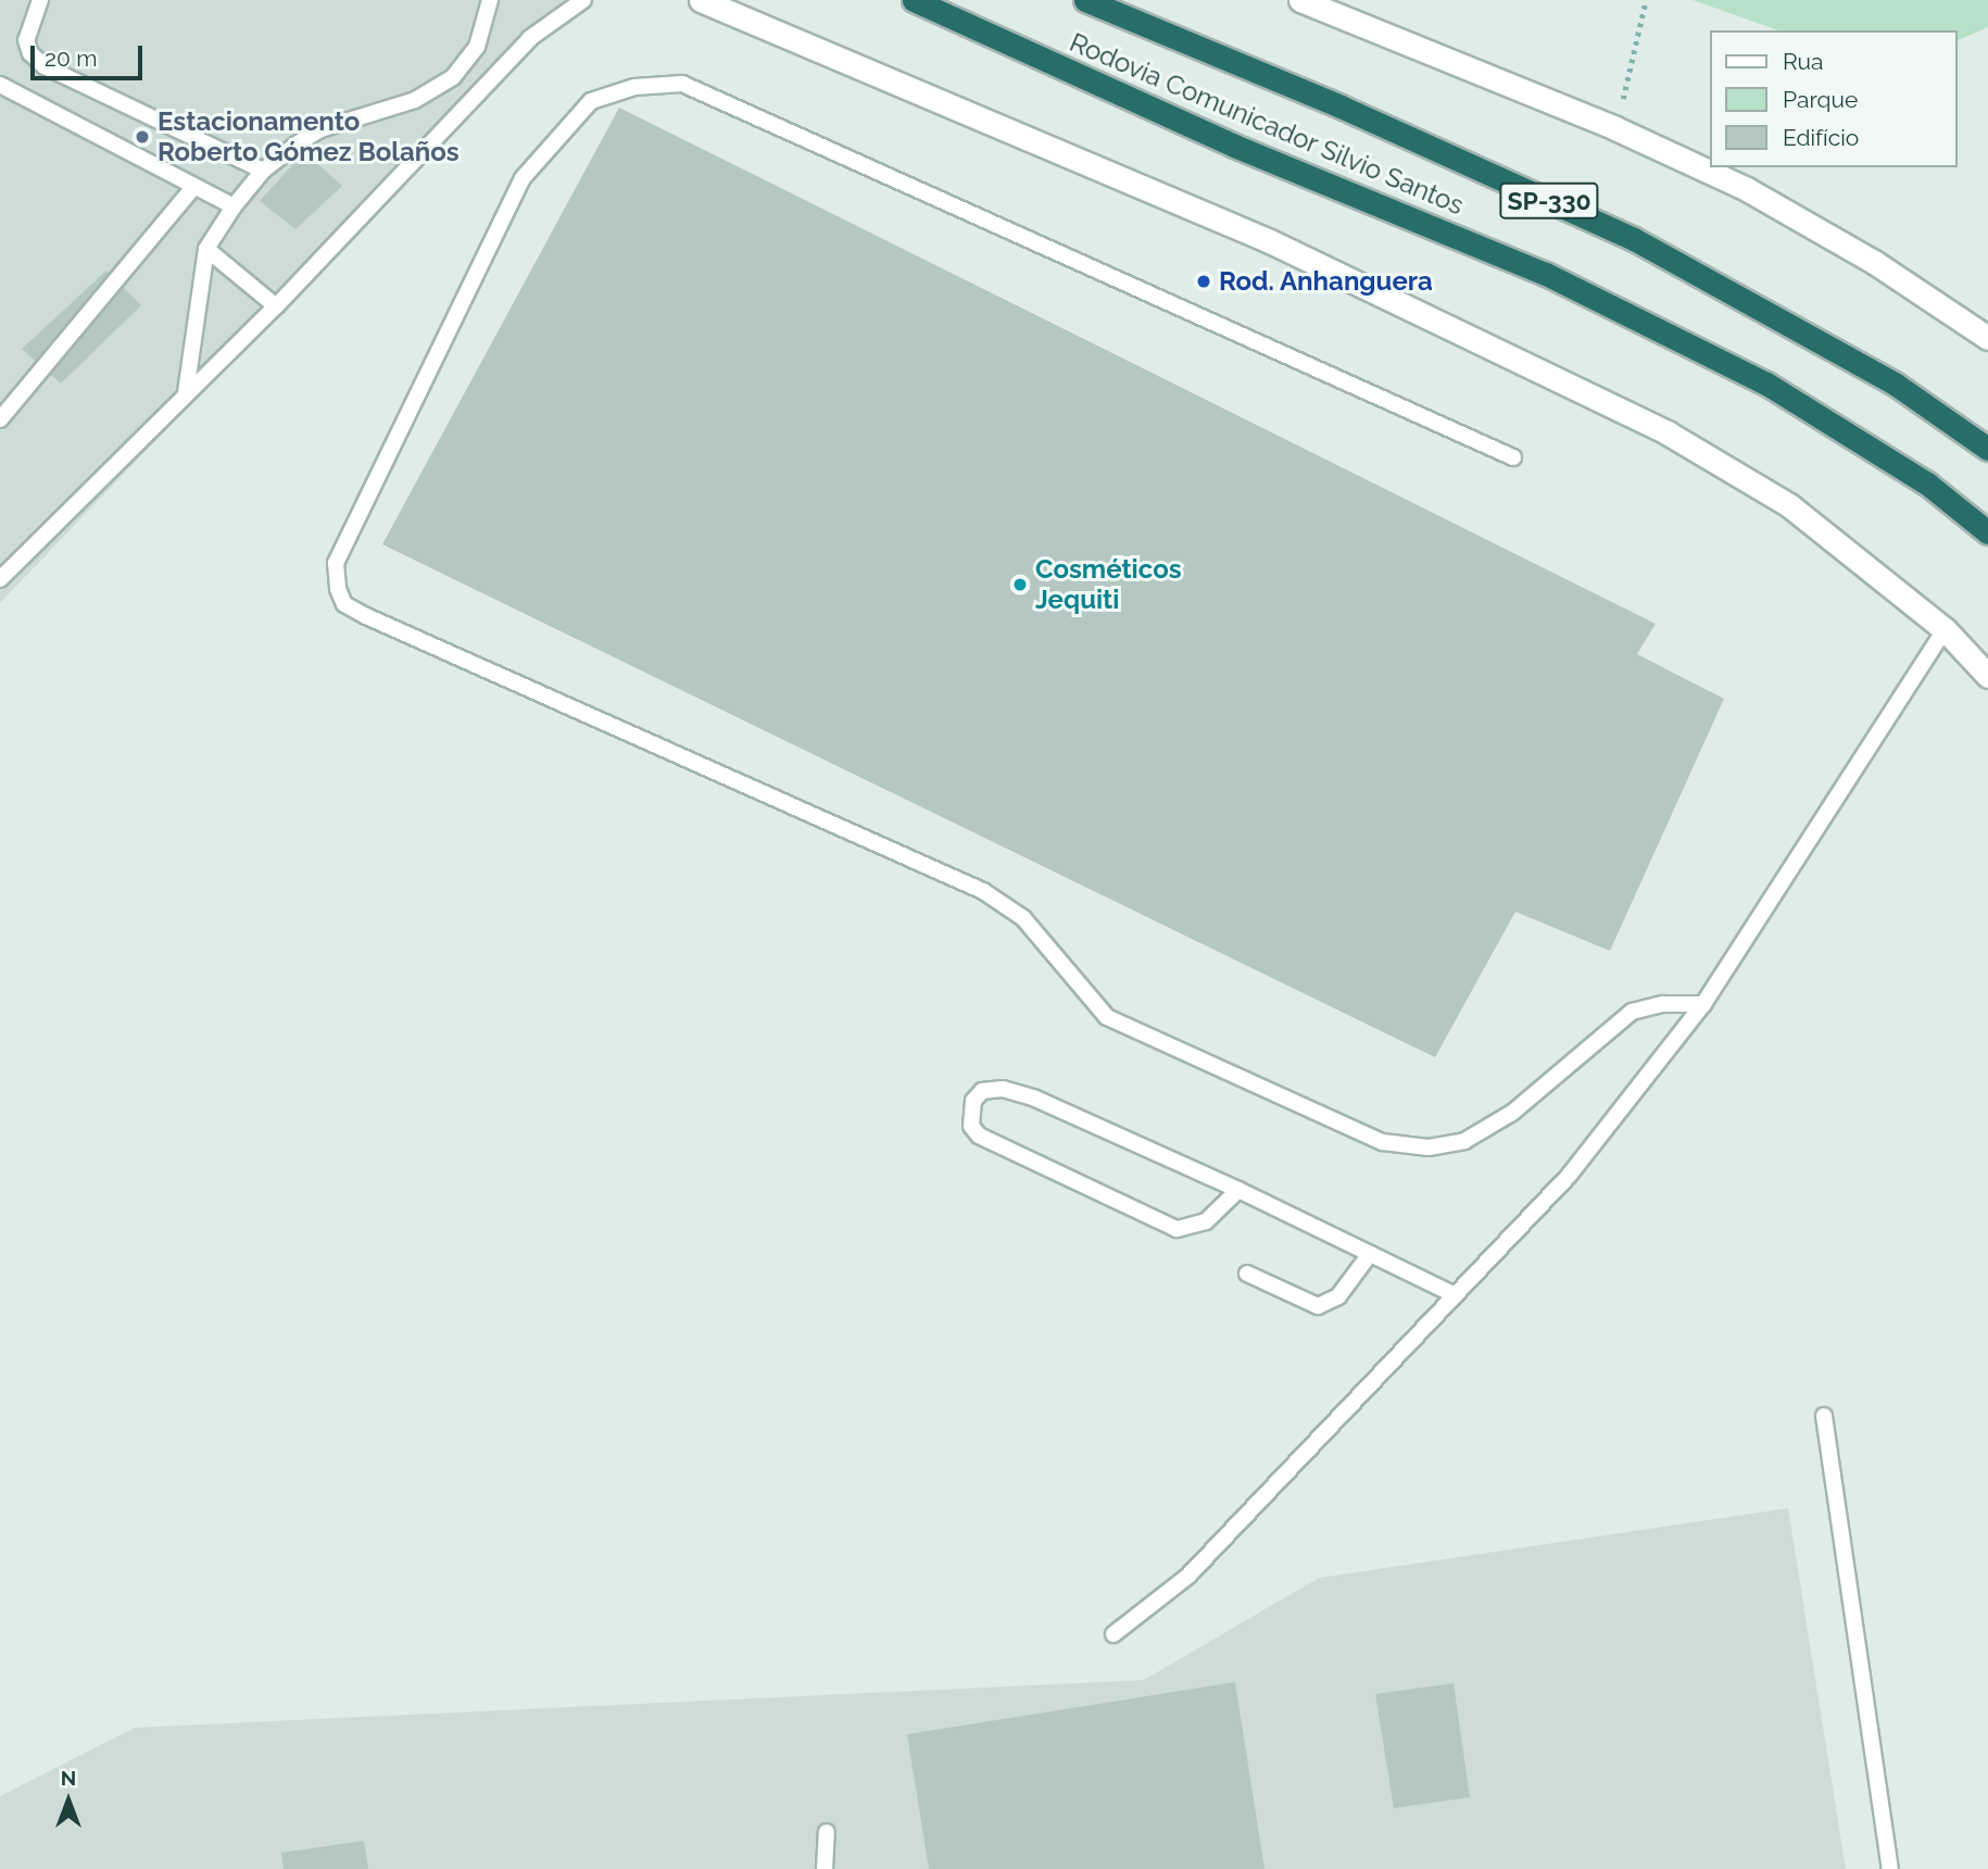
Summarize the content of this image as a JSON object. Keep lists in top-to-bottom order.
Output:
{
  "streets": {
    "highway": ["Rodovia Comunicador Silvio Santos", "SP-330"]
  },
  "places": ["Estacionamento Roberto Gómez Bolaños", "Rod. Anhanguera", "Cosméticos Jequiti"],
  "legend": ["Rua", "Parque", "Edifício"],
  "scale_bar": "20 m",
  "north": "top"
}
